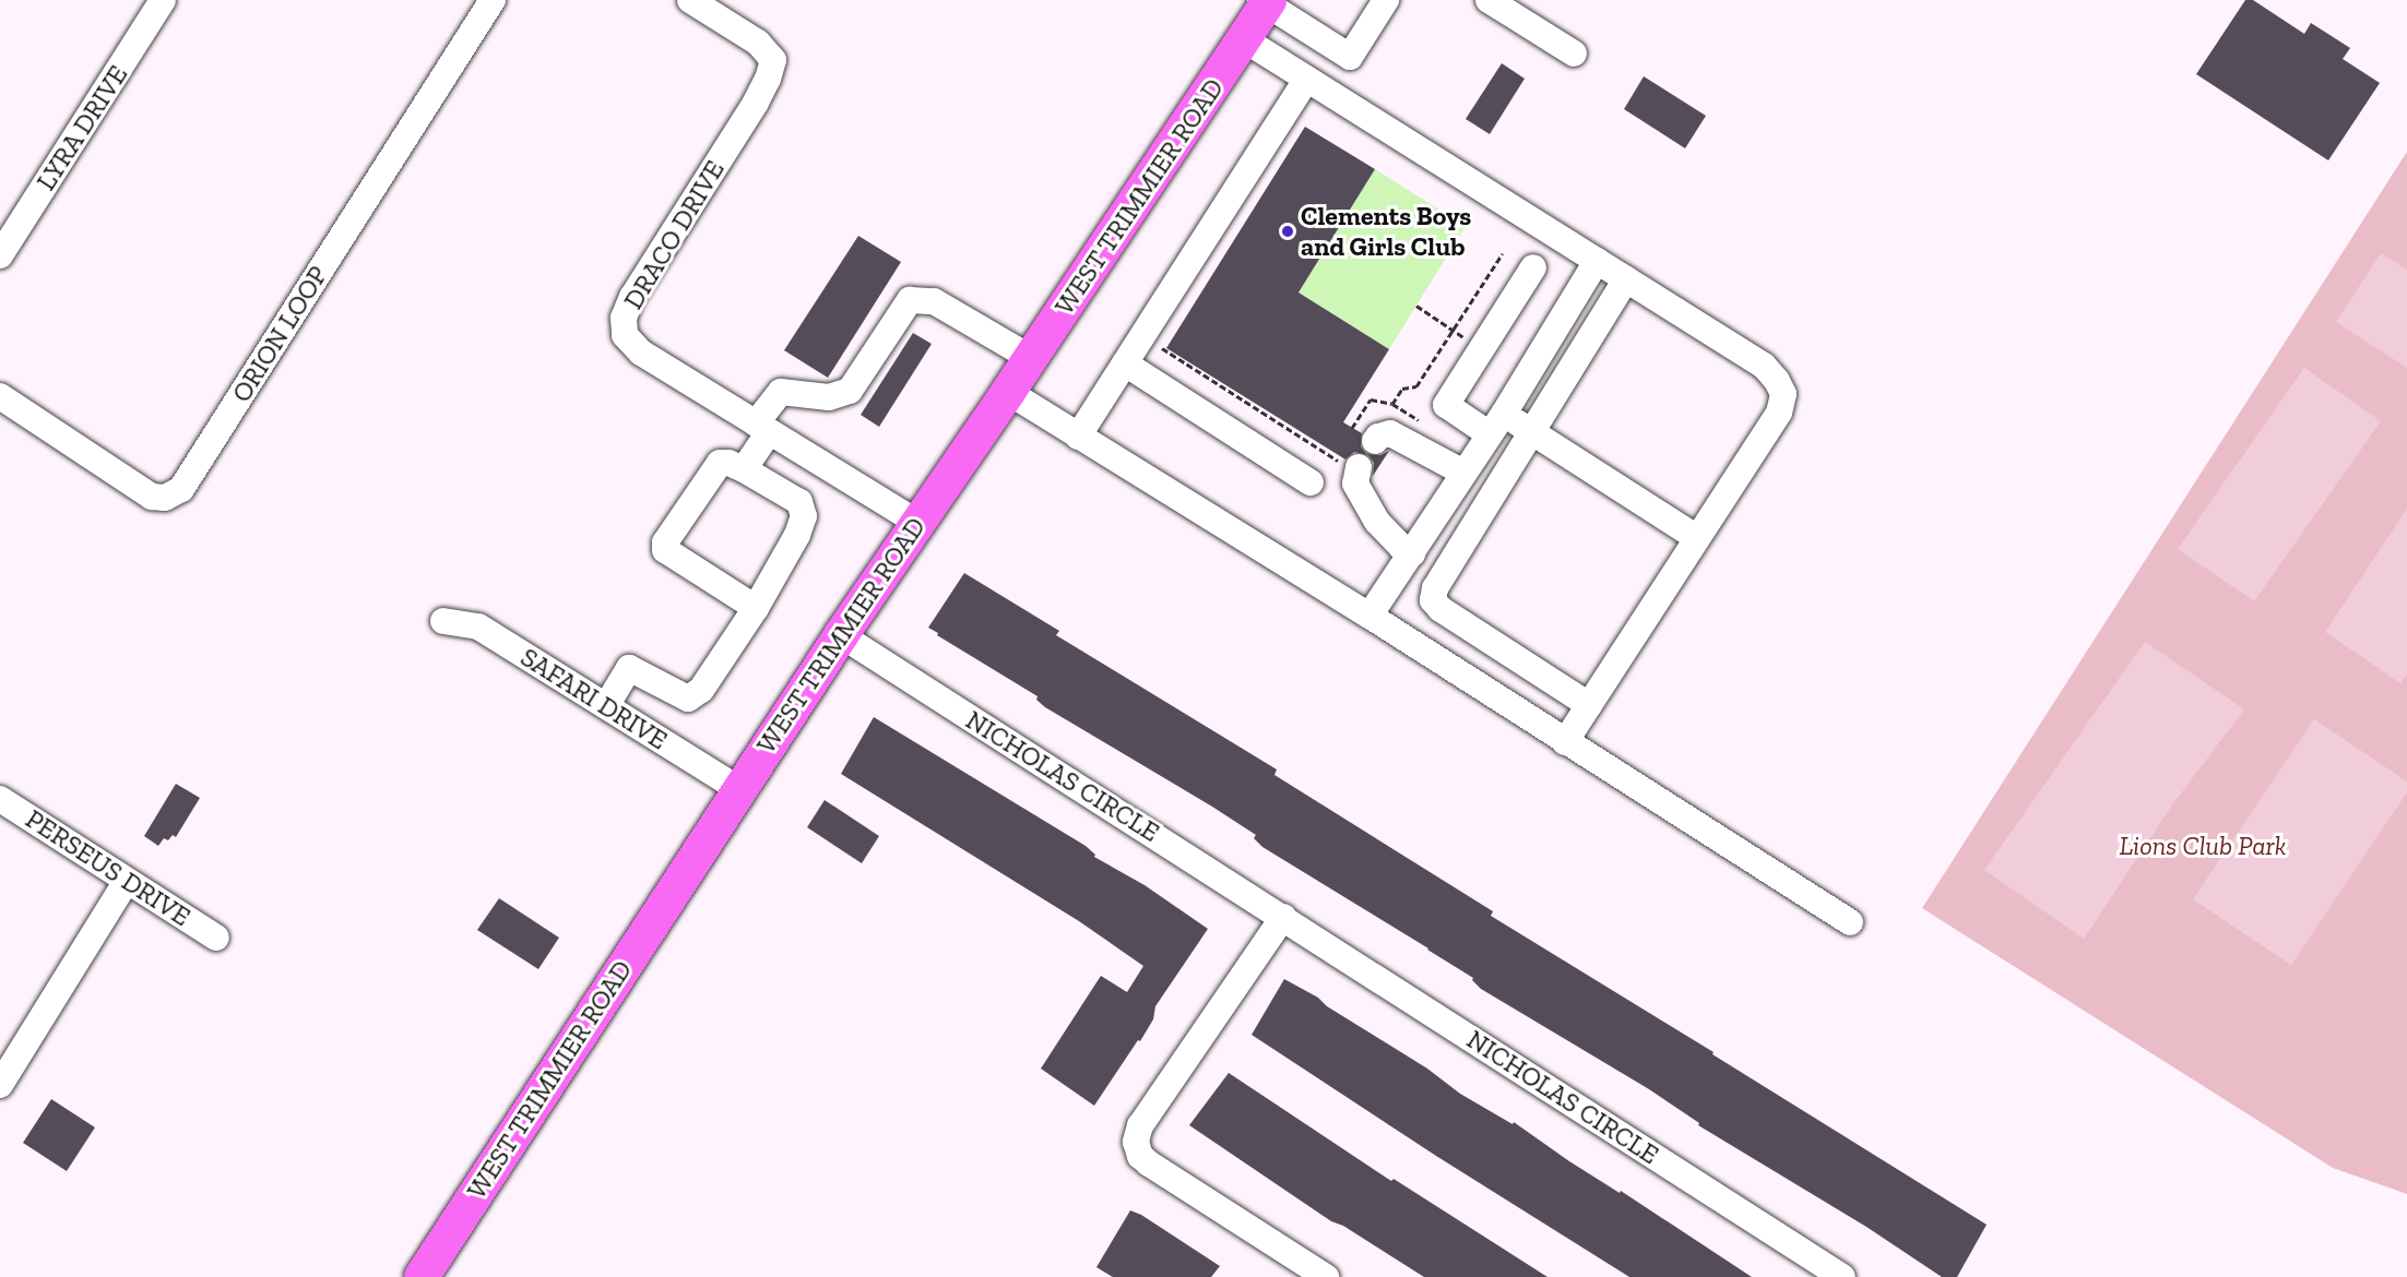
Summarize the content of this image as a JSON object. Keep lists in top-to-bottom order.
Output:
{
  "streets": {
    "main road": ["WEST TRIMMIER ROAD"],
    "street": [
      "LYRA DRIVE",
      "DRACO DRIVE",
      "ORION LOOP",
      "SAFARI DRIVE",
      "NICHOLAS CIRCLE",
      "PERSEUS DRIVE"
    ]
  },
  "crossings": [
    ["WEST TRIMMIER ROAD", "DRACO DRIVE"],
    ["WEST TRIMMIER ROAD", "SAFARI DRIVE"],
    ["WEST TRIMMIER ROAD", "NICHOLAS CIRCLE"]
  ],
  "parks": ["Lions Club Park"],
  "places": ["Clements Boys and Girls Club"]
}
